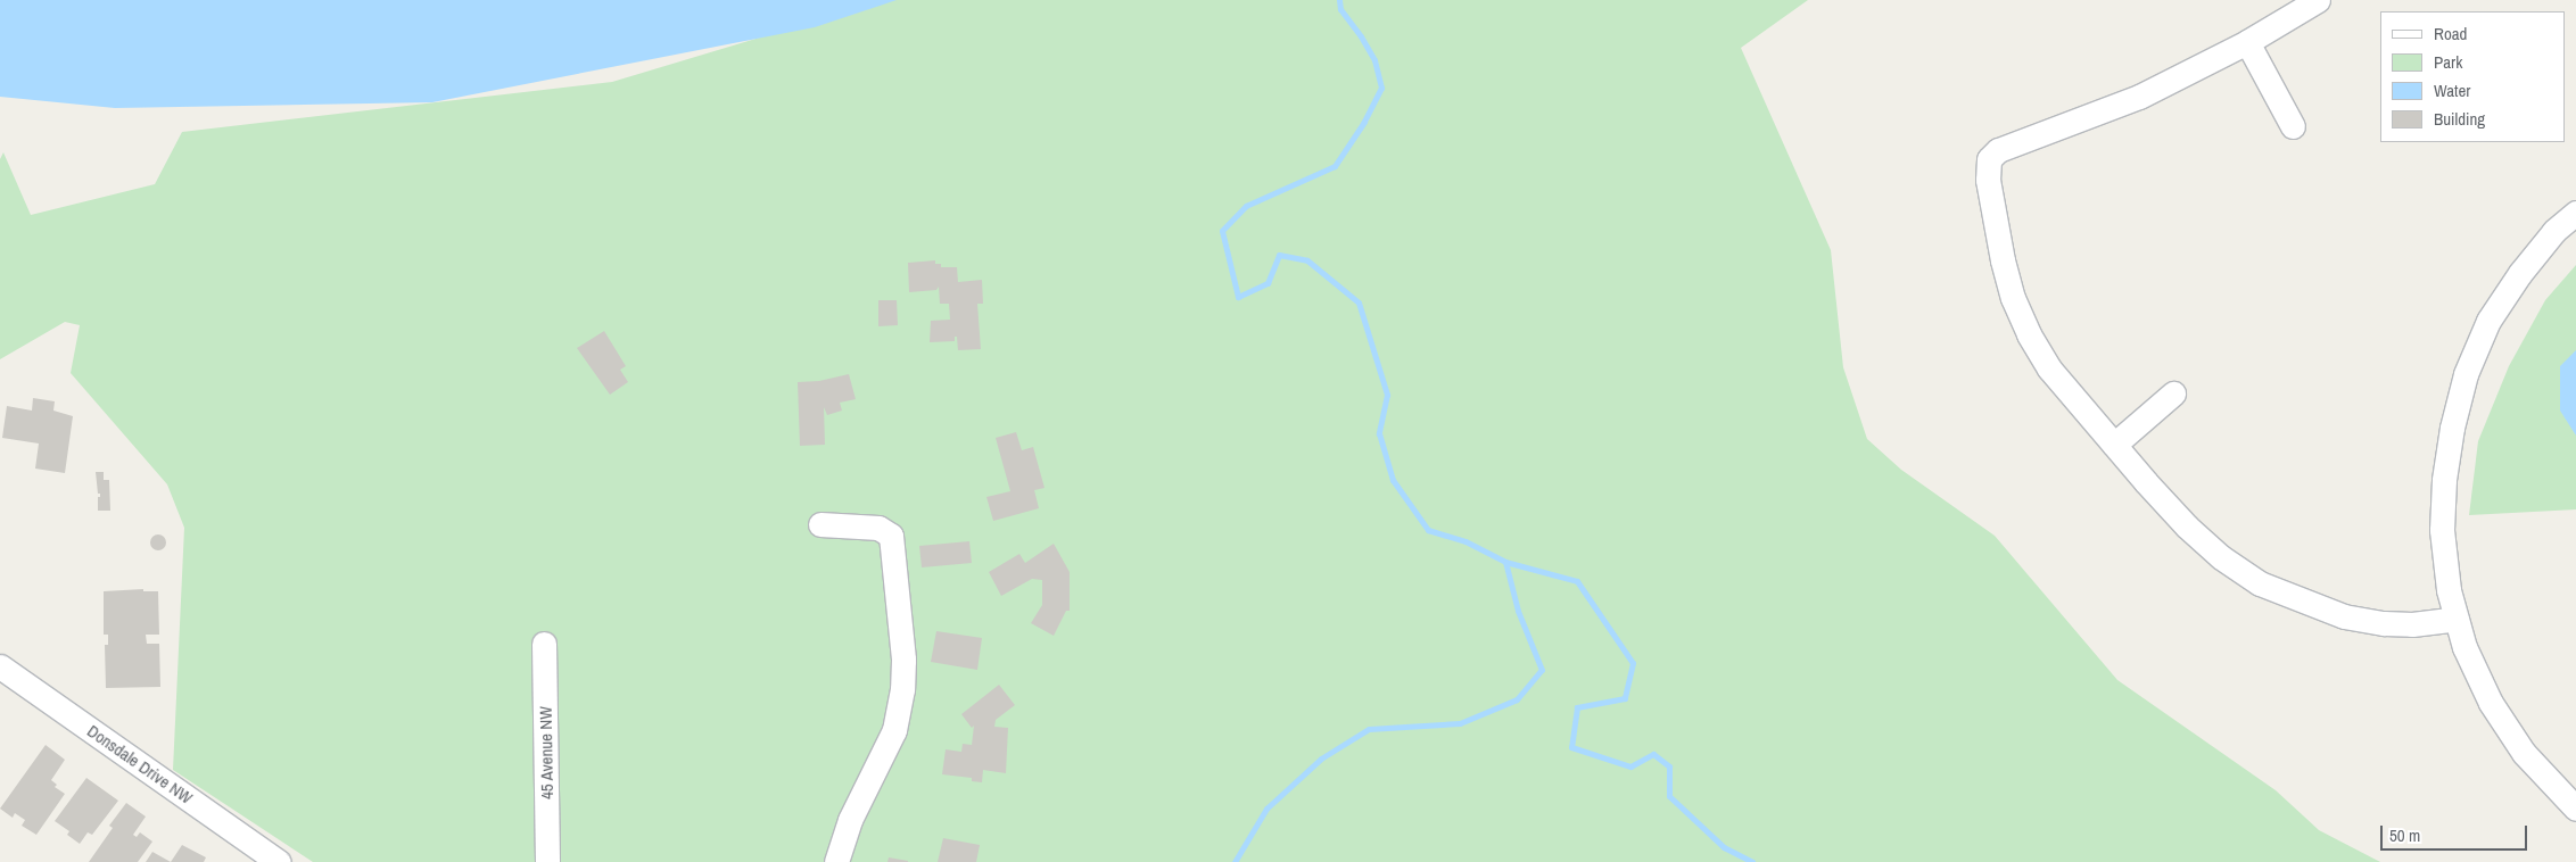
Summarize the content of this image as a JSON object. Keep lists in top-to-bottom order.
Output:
{
  "streets": {
    "street": ["45 Avenue NW", "Donsdale Drive NW"]
  },
  "legend": [
    "Road",
    "Park",
    "Water",
    "Building"
  ],
  "scale_bar": "50 m"
}
